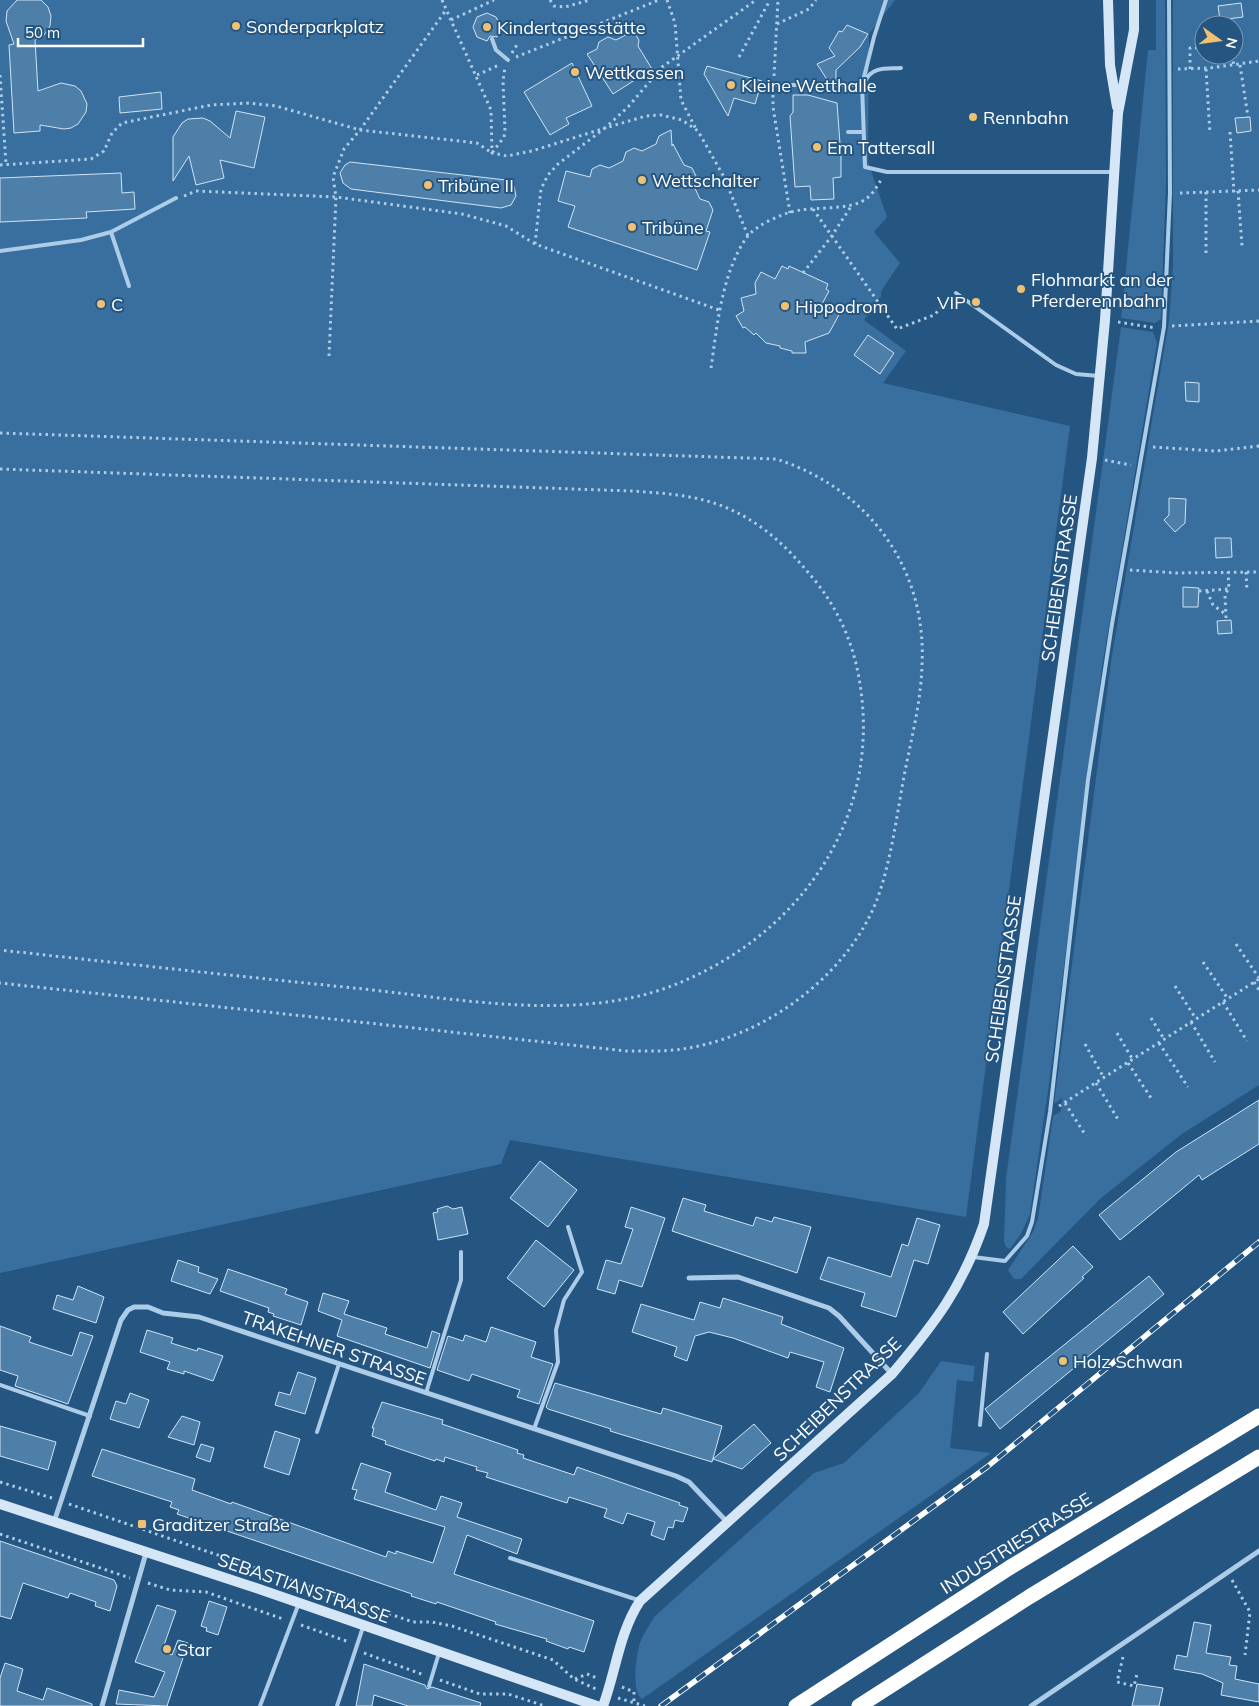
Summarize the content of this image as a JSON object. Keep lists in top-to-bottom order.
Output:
{
  "streets": {
    "highway": ["INDUSTRIESTRASSE"],
    "street": ["SCHEIBENSTRASSE", "TRAKEHNER STRASSE", "SEBASTIANSTRASSE"]
  },
  "crossings": [
    ["SCHEIBENSTRASSE", "TRAKEHNER STRASSE"],
    ["TRAKEHNER STRASSE", "SEBASTIANSTRASSE"]
  ],
  "places": {
    "other": [
      "Sonderparkplatz",
      "Kindertagesstätte",
      "Wettkassen",
      "Kleine Wetthalle",
      "Rennbahn",
      "Em Tattersall",
      "Wettschalter",
      "Tribüne II",
      "Tribüne",
      "Flohmarkt an der Pferderennbahn",
      "VIP",
      "C",
      "Hippodrom",
      "Holz Schwan",
      "Star"
    ],
    "transit": ["Graditzer Straße"]
  },
  "scale_bar": "50 m",
  "north": "right"
}
